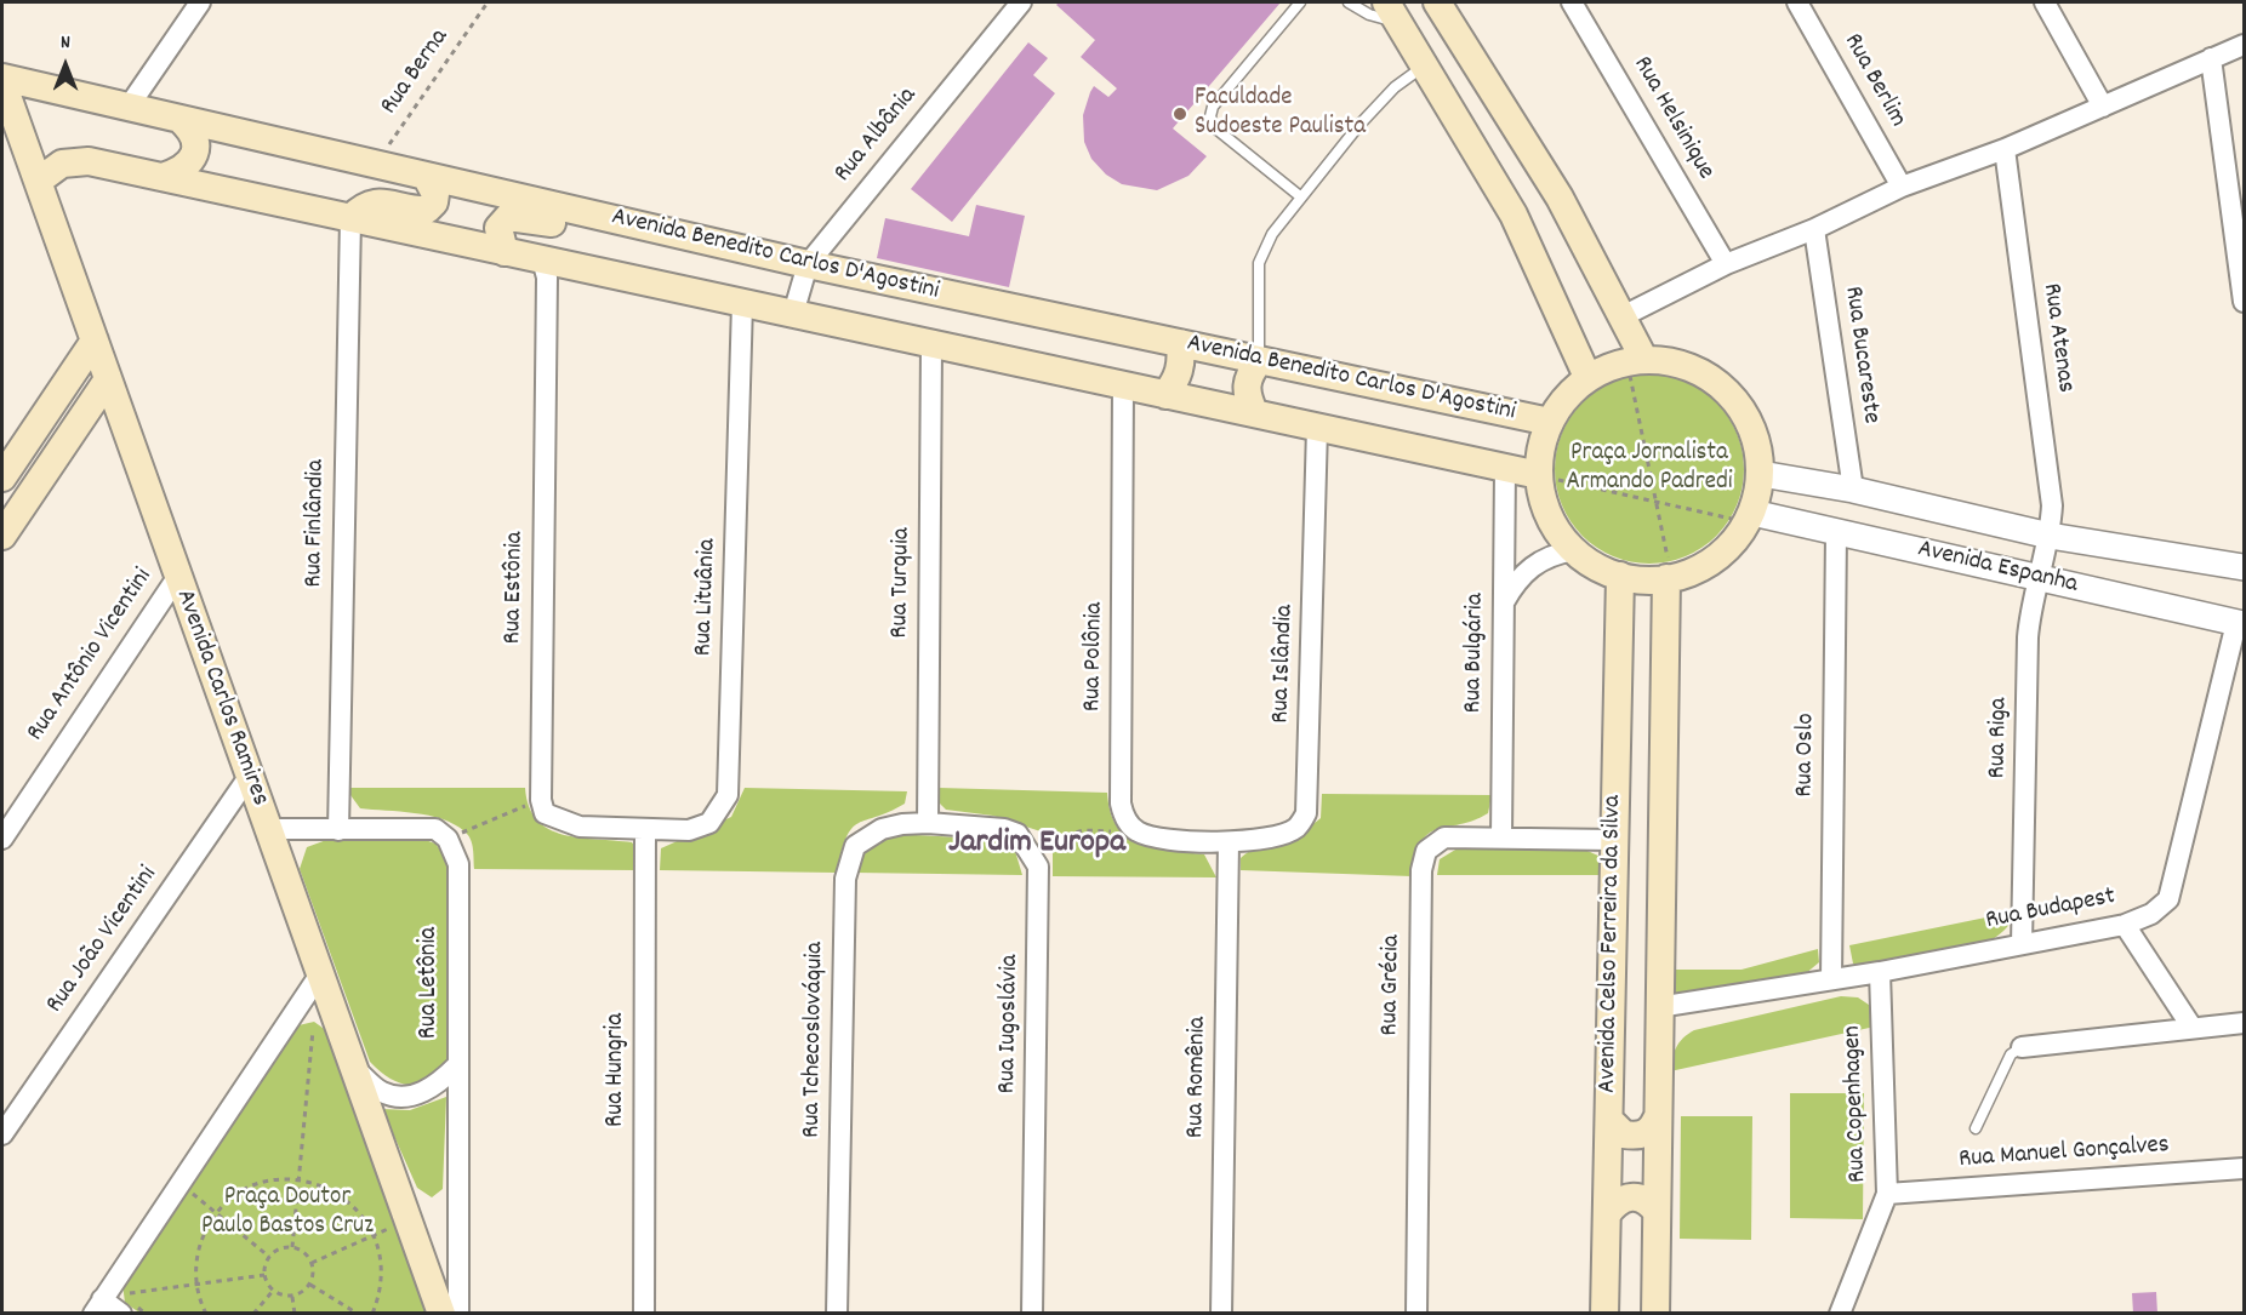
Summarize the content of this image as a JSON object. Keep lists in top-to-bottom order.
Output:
{
  "streets": {
    "main road": ["Avenida Benedito Carlos D'Agostini", "Avenida Carlos Ramires", "Avenida Celso Ferreira da Silva"],
    "street": [
      "Rua Berlim",
      "Rua Helsinique",
      "Rua Albânia",
      "Rua Atenas",
      "Rua Bucareste",
      "Rua Finlândia",
      "Avenida Espanha",
      "Rua Turquia",
      "Rua Estônia",
      "Rua Lituânia",
      "Rua Bulgária",
      "Rua Antônio Vicentini",
      "Rua Polônia",
      "Rua Islândia",
      "Rua Riga",
      "Rua Oslo",
      "Rua Budapest",
      "Rua João Vicentini",
      "Rua Letônia",
      "Rua Grécia",
      "Rua Iugoslávia",
      "Rua Tchecoslováquia",
      "Rua Hungria",
      "Rua Romênia",
      "Rua Copenhagen",
      "Rua Manuel Gonçalves"
    ],
    "path": ["Rua Berna"]
  },
  "crossings": [
    ["Rua Berna", "Avenida Benedito Carlos D'Agostini"],
    ["Rua Albânia", "Avenida Benedito Carlos D'Agostini"],
    ["Avenida Benedito Carlos D'Agostini", "Rua Finlândia"],
    ["Avenida Benedito Carlos D'Agostini", "Rua Turquia"],
    ["Avenida Benedito Carlos D'Agostini", "Rua Estônia"],
    ["Avenida Benedito Carlos D'Agostini", "Rua Lituânia"],
    ["Avenida Benedito Carlos D'Agostini", "Rua Bulgária"],
    ["Avenida Benedito Carlos D'Agostini", "Rua Polônia"],
    ["Avenida Benedito Carlos D'Agostini", "Rua Islândia"],
    ["Avenida Benedito Carlos D'Agostini", "Avenida Carlos Ramires"],
    ["Rua Atenas", "Avenida Espanha"],
    ["Rua Atenas", "Rua Riga"],
    ["Rua Bucareste", "Avenida Espanha"],
    ["Avenida Espanha", "Rua Riga"],
    ["Avenida Espanha", "Rua Oslo"],
    ["Avenida Espanha", "Rua Budapest"],
    ["Rua Turquia", "Rua Tchecoslováquia"],
    ["Rua Lituânia", "Rua Hungria"],
    ["Rua Bulgária", "Rua Grécia"],
    ["Rua Antônio Vicentini", "Avenida Carlos Ramires"],
    ["Rua Islândia", "Rua Romênia"],
    ["Avenida Carlos Ramires", "Rua João Vicentini"],
    ["Rua Riga", "Rua Budapest"],
    ["Rua Oslo", "Rua Budapest"],
    ["Rua Budapest", "Avenida Celso Ferreira da Silva"],
    ["Rua Budapest", "Rua Copenhagen"],
    ["Avenida Celso Ferreira da Silva", "Rua Grécia"],
    ["Rua Copenhagen", "Rua Manuel Gonçalves"]
  ],
  "districts": ["Jardim Europa"],
  "parks": ["Praça Jornalista Armando Padredi", "Praça Doutor Paulo Bastos Cruz"],
  "places": ["Faculdade Sudoeste Paulista"],
  "north": "top"
}
